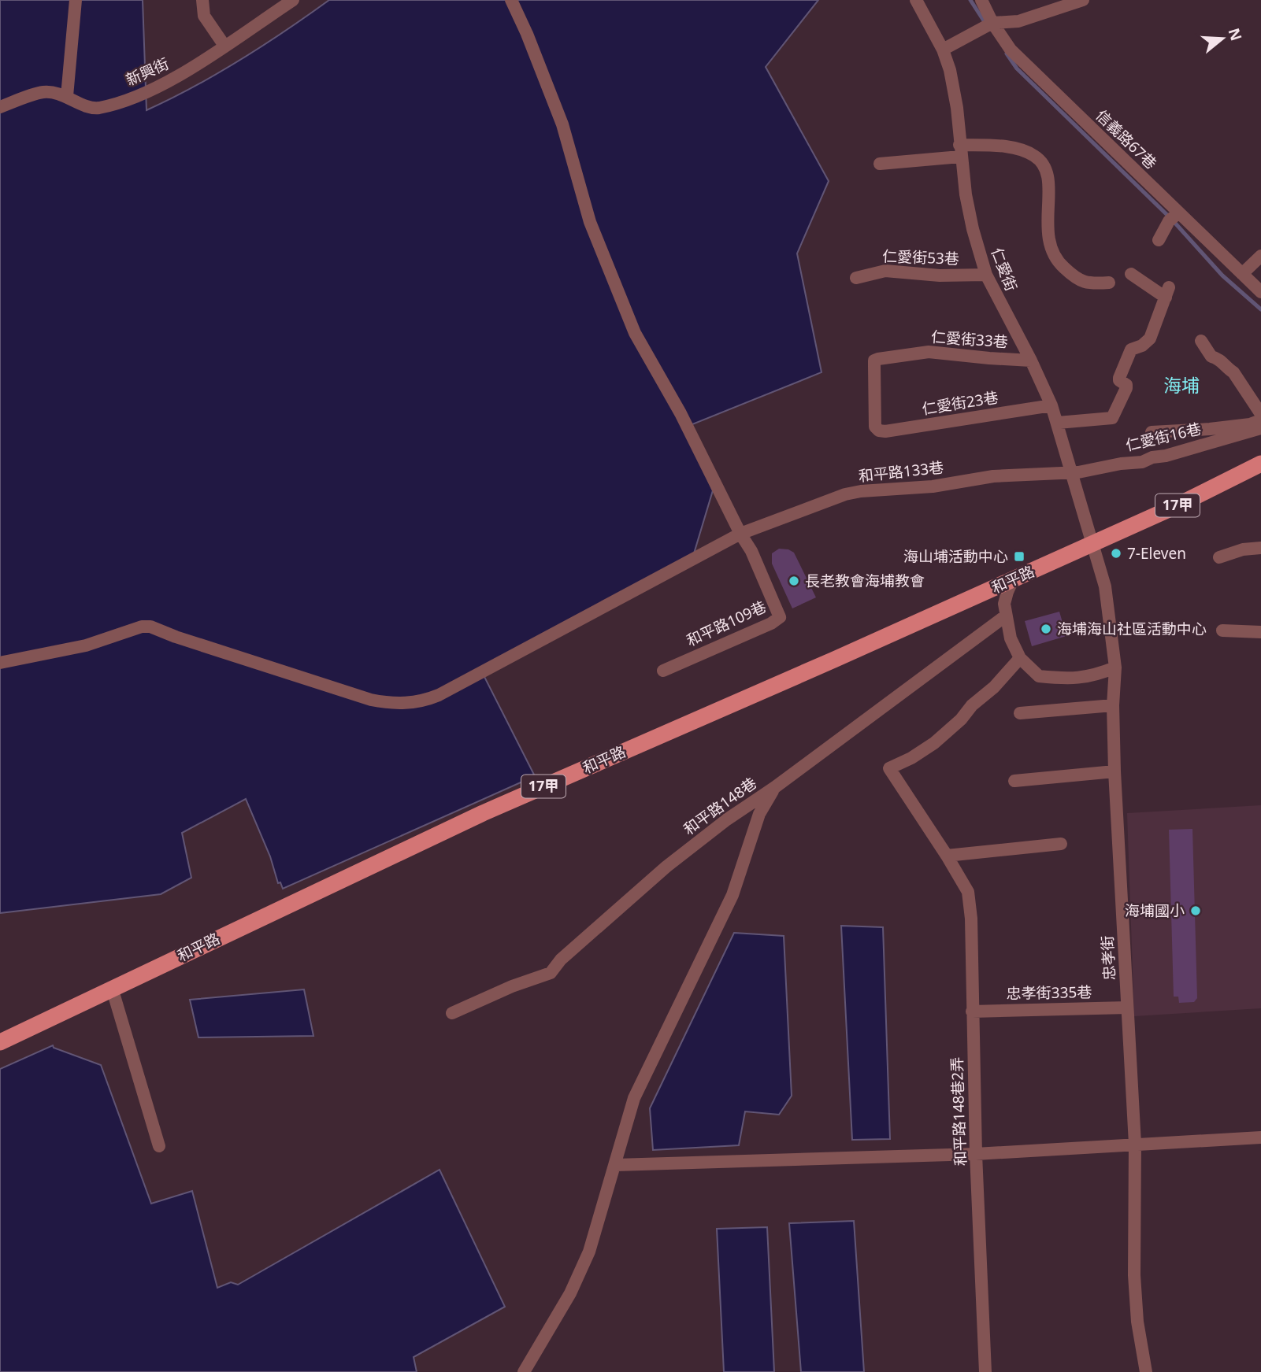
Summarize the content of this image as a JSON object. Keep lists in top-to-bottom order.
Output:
{
  "streets": {
    "main road": ["17甲", "和平路"],
    "street": [
      "新興街",
      "信義路67巷",
      "仁愛街53巷",
      "仁愛街",
      "仁愛街33巷",
      "仁愛街23巷",
      "仁愛街16巷",
      "和平路133巷",
      "和平路109巷",
      "和平路148巷",
      "忠孝街",
      "忠孝街335巷",
      "和平路148巷2弄"
    ]
  },
  "crossings": [
    ["仁愛街53巷", "仁愛街"],
    ["仁愛街", "仁愛街33巷"],
    ["仁愛街", "仁愛街23巷"],
    ["仁愛街", "仁愛街16巷"],
    ["仁愛街", "和平路133巷"],
    ["仁愛街", "17甲"],
    ["仁愛街", "和平路"],
    ["仁愛街", "忠孝街"],
    ["仁愛街33巷", "仁愛街23巷"],
    ["仁愛街16巷", "和平路133巷"],
    ["和平路133巷", "和平路109巷"],
    ["17甲", "和平路"],
    ["17甲", "忠孝街"],
    ["和平路", "忠孝街"],
    ["忠孝街", "忠孝街335巷"],
    ["忠孝街335巷", "和平路148巷2弄"]
  ],
  "districts": ["海埔"],
  "places": {
    "other": [
      "7-Eleven",
      "長老教會海埔教會",
      "海埔海山社區活動中心",
      "海埔國小"
    ],
    "transit": ["海山埔活動中心"]
  },
  "north": "right"
}
